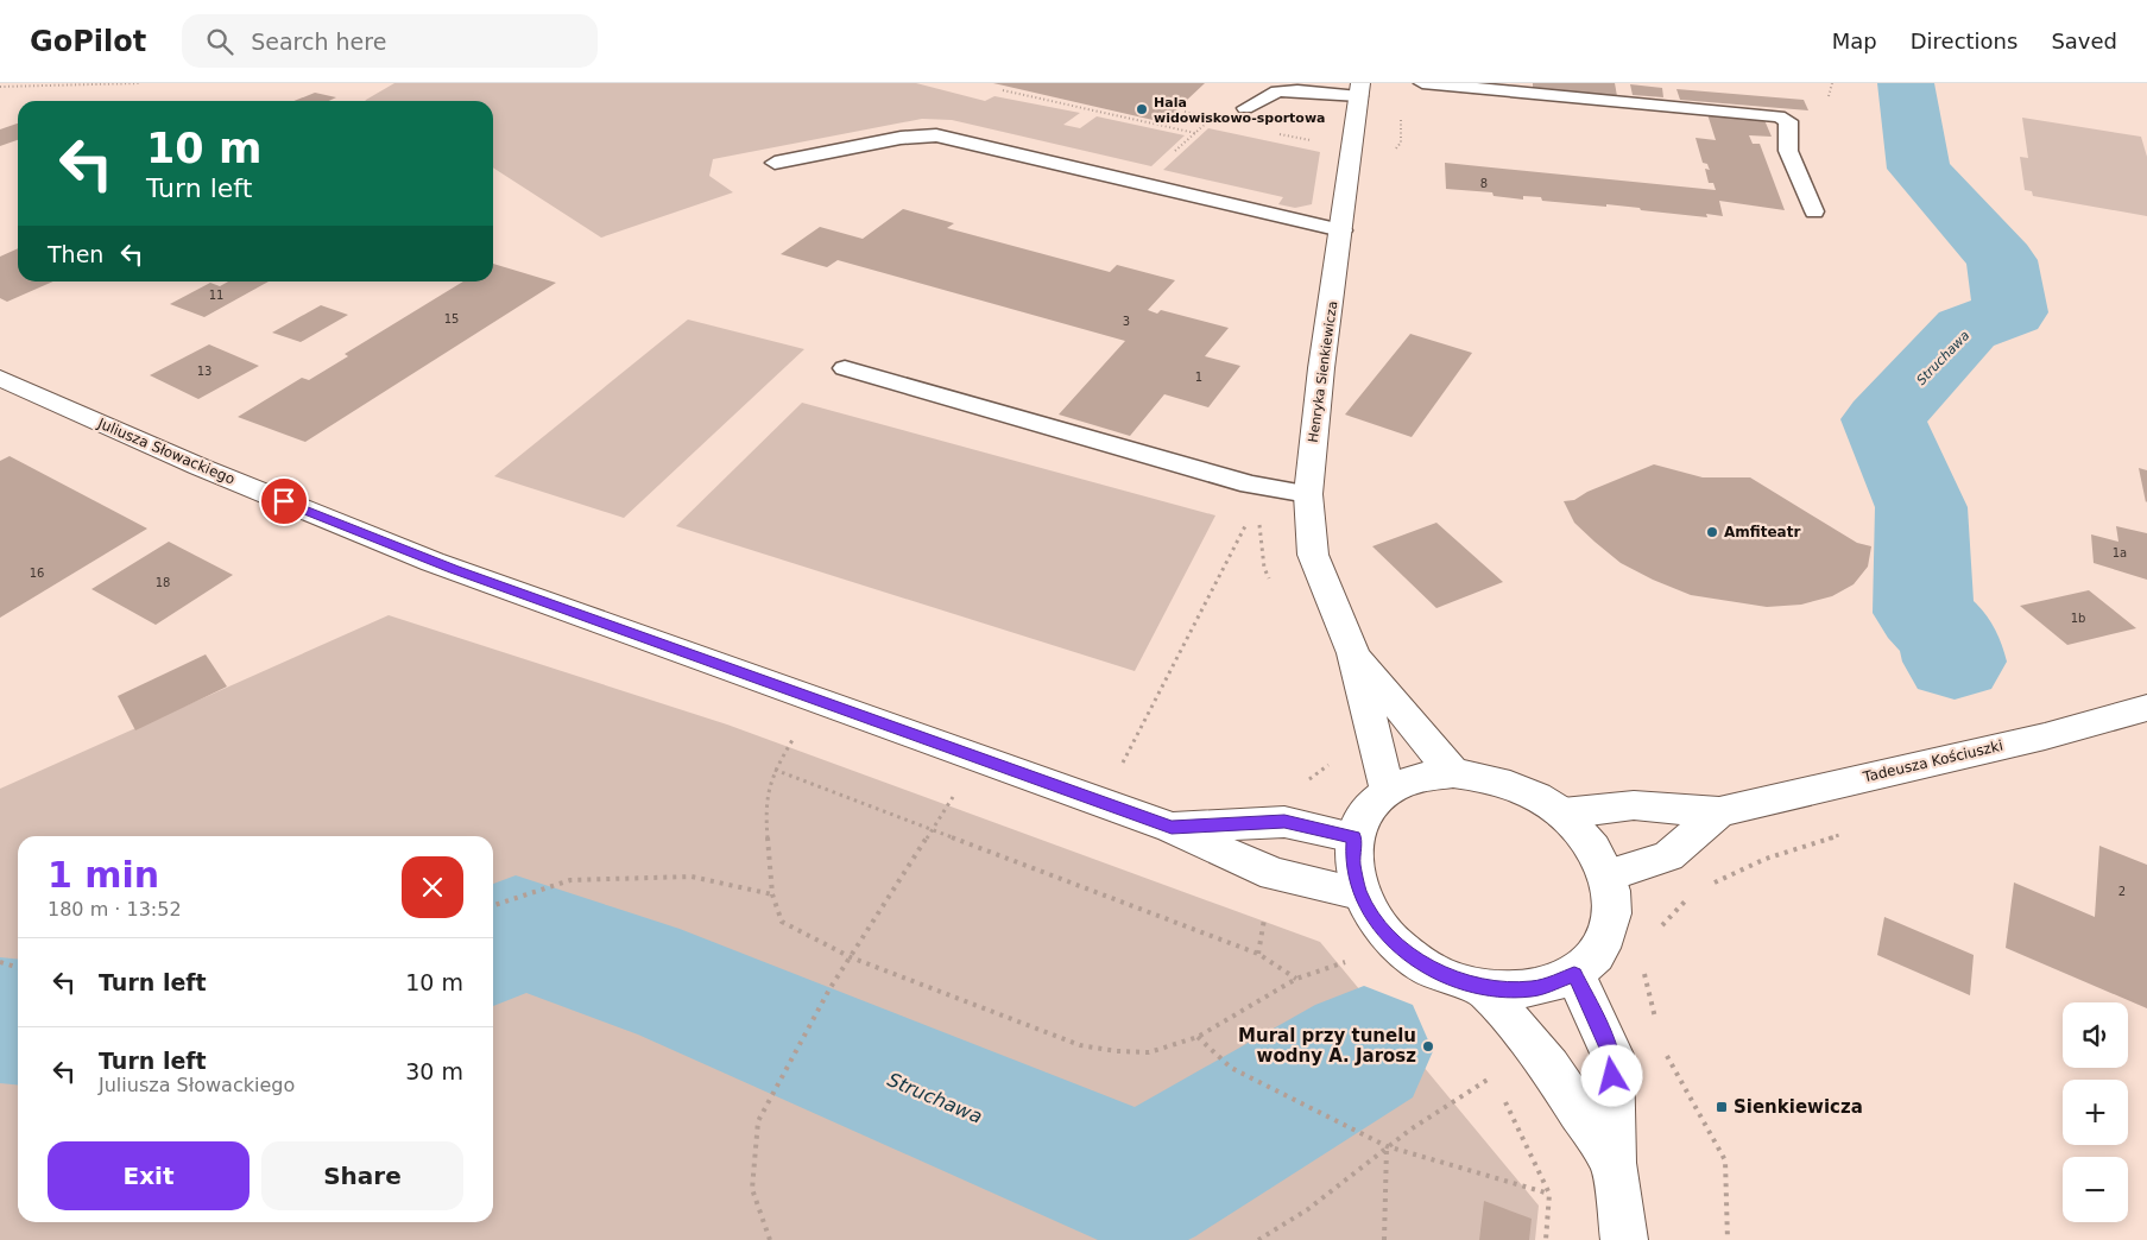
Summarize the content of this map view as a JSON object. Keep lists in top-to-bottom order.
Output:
{
  "streets": {
    "street": ["Henryka Sienkiewicza", "Juliusza Słowackiego", "Tadeusza Kościuszki"]
  },
  "water": ["Struchawa"],
  "places": {
    "other": ["Hala widowiskowo-sportowa", "Amfiteatr", "Mural przy tunelu wodny A. Jarosz"],
    "transit": ["Sienkiewicza"]
  },
  "house_numbers": [
    "8",
    "11",
    "15",
    "3",
    "13",
    "1",
    "1a",
    "16",
    "18",
    "1b",
    "2"
  ],
  "page": {
    "header": "GoPilot",
    "search": "Search here",
    "nav": ["Map", "Directions", "Saved"],
    "turn": ["10 m", "Turn left"],
    "then": "Then",
    "heading": ["1 min", "180 m · 13:52"],
    "list": [
      {
        "name": "Turn left",
        "value": "10 m"
      },
      {
        "name": "Turn left",
        "note": "Juliusza Słowackiego",
        "value": "30 m"
      }
    ],
    "map_buttons": ["+", "−"],
    "buttons": ["Exit", "Share"]
  }
}
